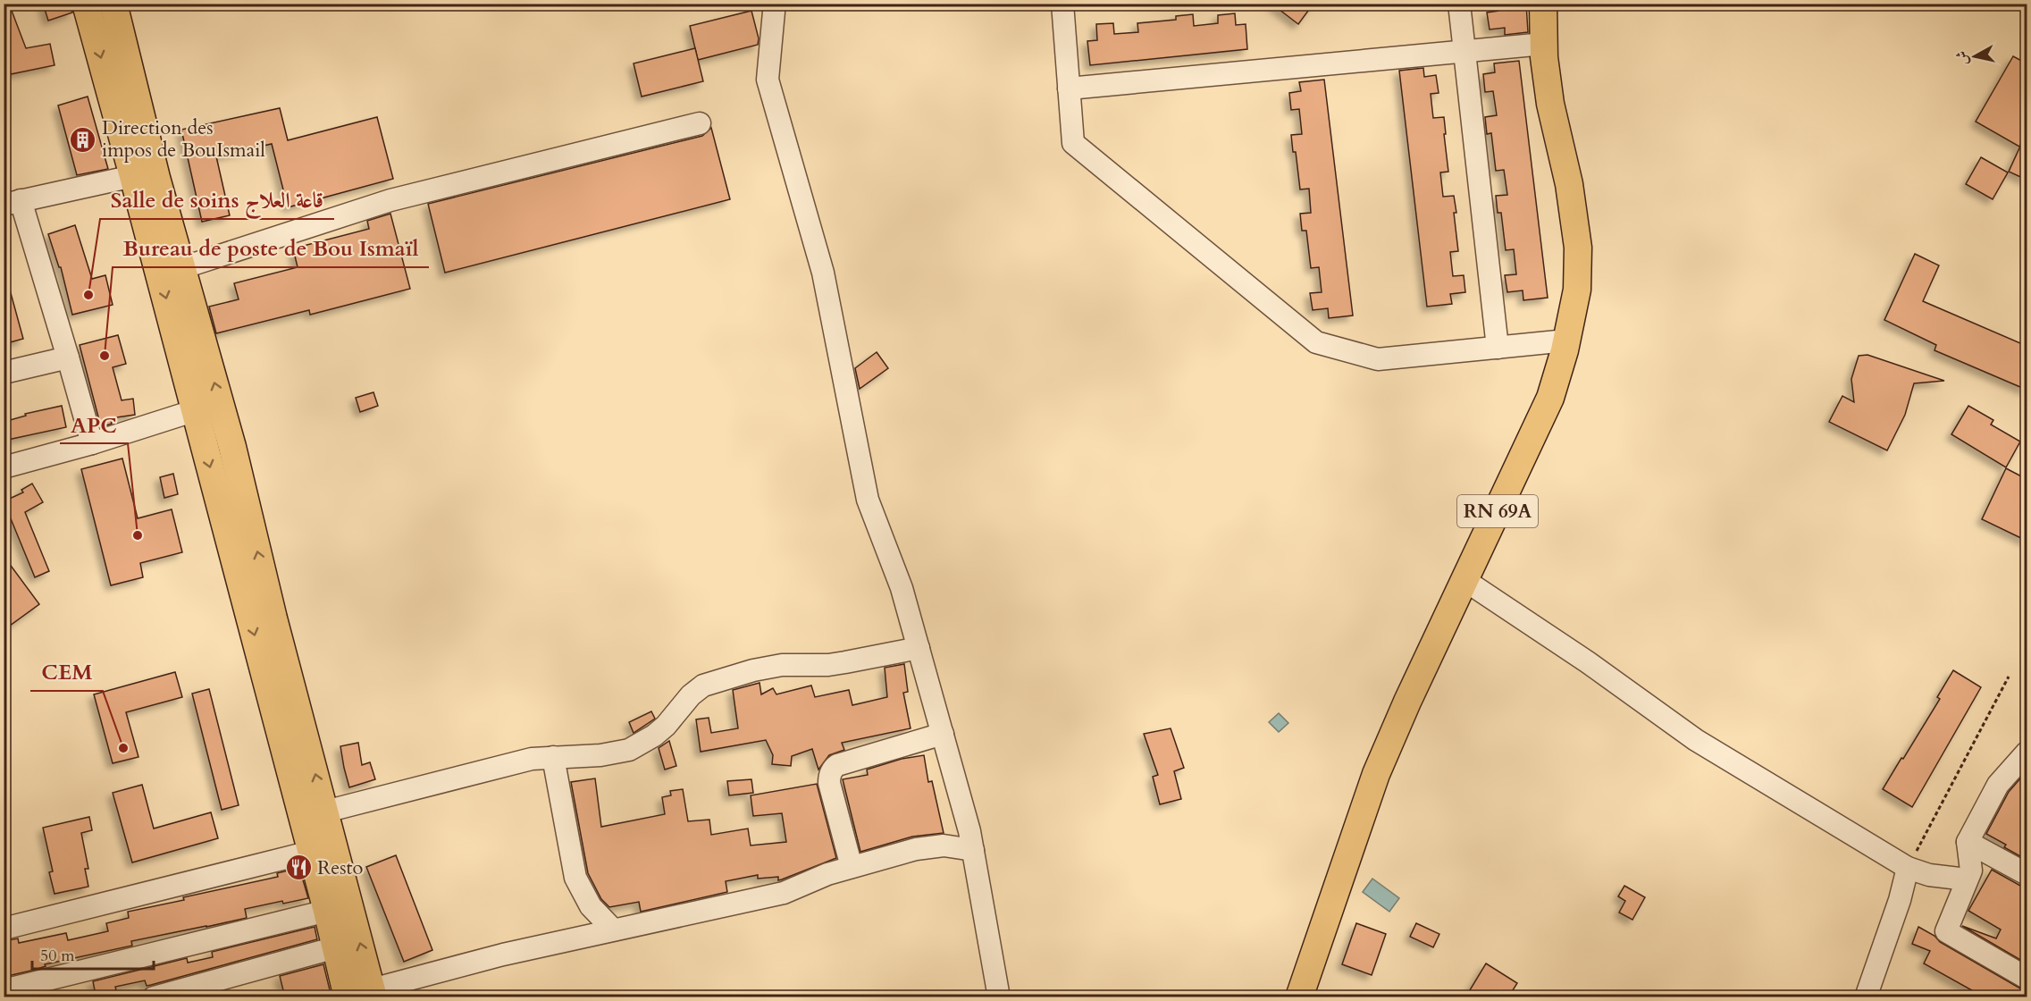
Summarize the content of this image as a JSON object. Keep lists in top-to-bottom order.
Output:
{
  "streets": {
    "main road": ["RN 69A"]
  },
  "places": {
    "building": ["Direction des impos de BouIsmail"],
    "other": [
      "Salle de soins قاعة العلاج",
      "Bureau de poste de Bou Ismaïl",
      "APC",
      "CEM"
    ],
    "restaurant": ["Resto"]
  },
  "scale_bar": "50 m",
  "north": "left"
}
